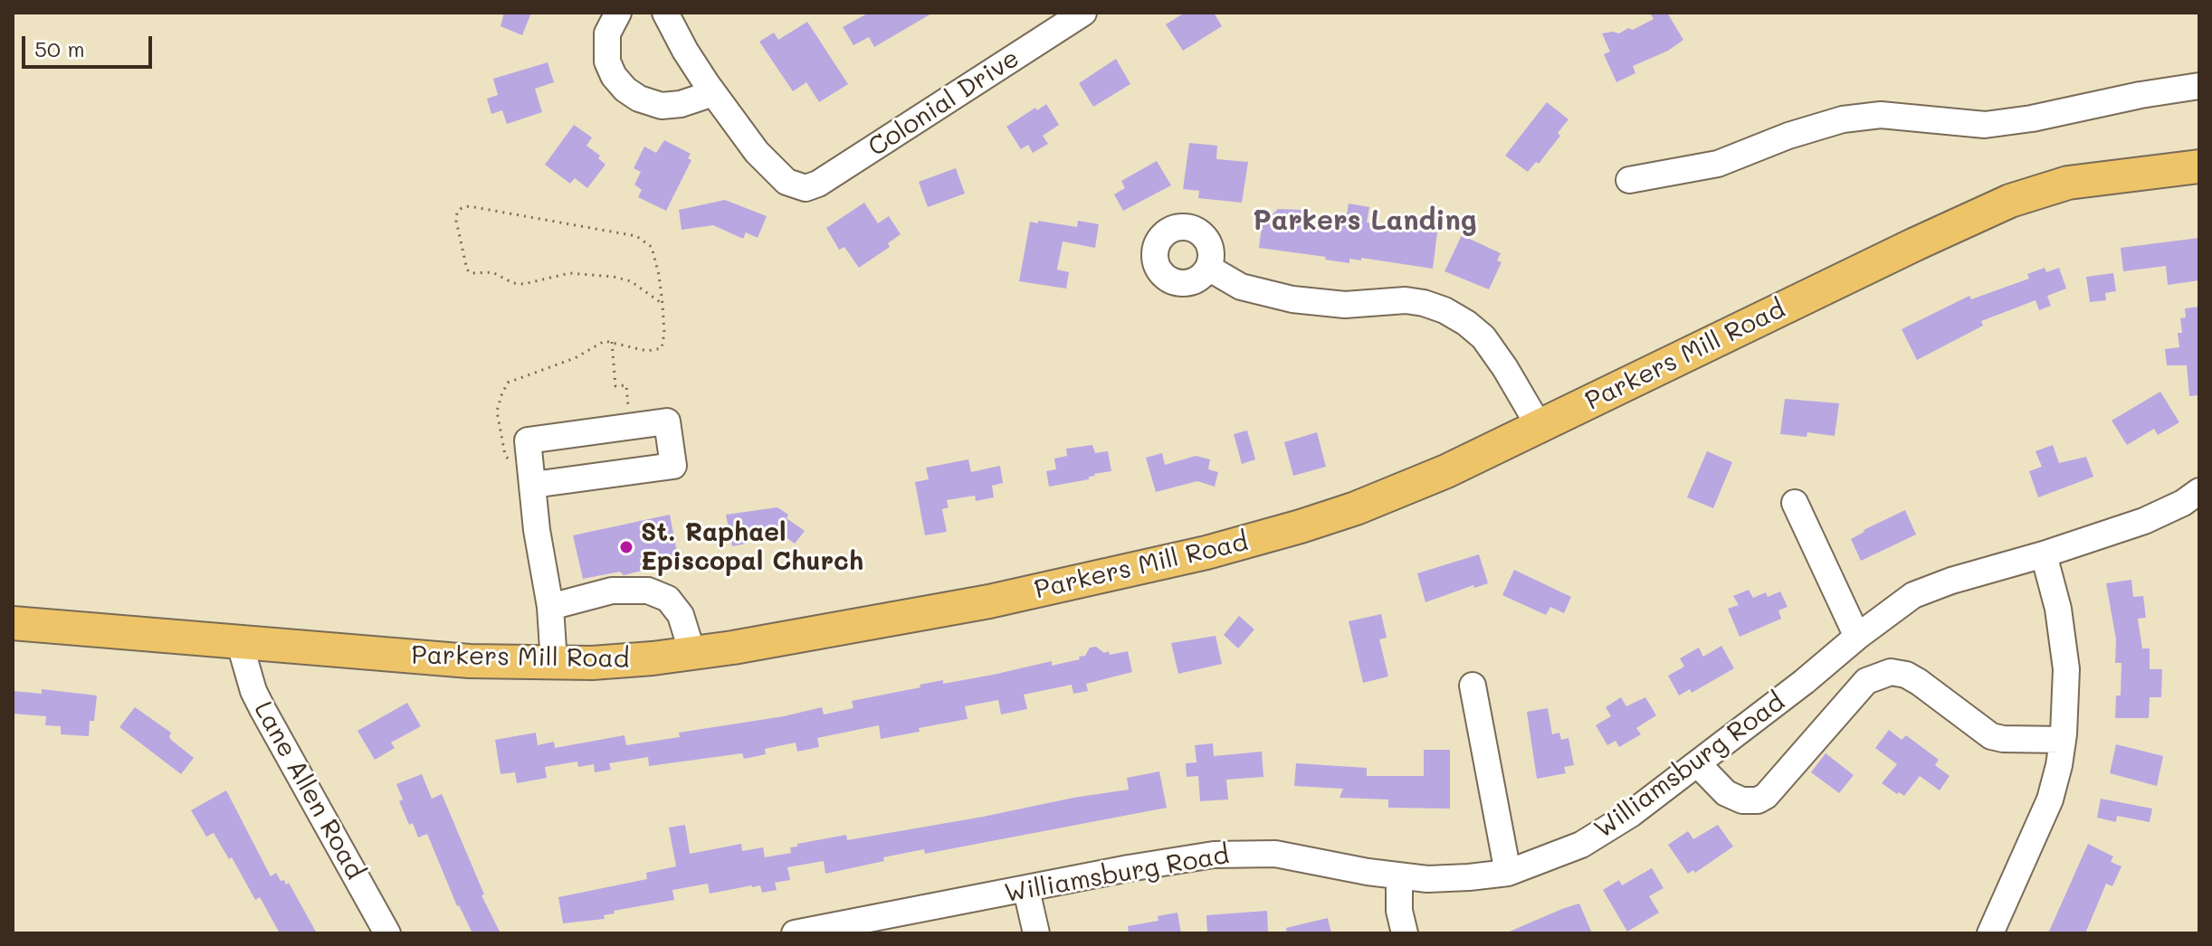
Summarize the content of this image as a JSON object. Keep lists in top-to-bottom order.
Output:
{
  "streets": {
    "main road": ["Parkers Mill Road"],
    "street": ["Colonial Drive", "Williamsburg Road", "Lane Allen Road"]
  },
  "crossings": [
    ["Parkers Mill Road", "Lane Allen Road"]
  ],
  "districts": ["Parkers Landing"],
  "places": ["St. Raphael Episcopal Church"],
  "scale_bar": "50 m"
}
